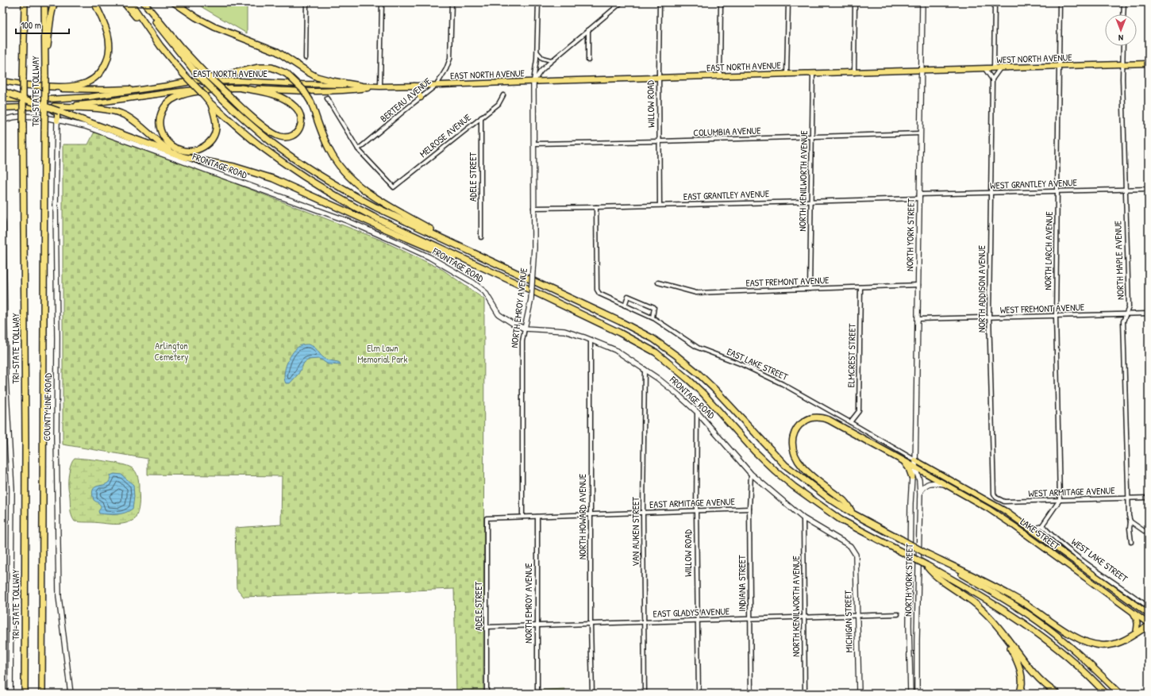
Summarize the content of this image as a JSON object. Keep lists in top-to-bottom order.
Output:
{
  "streets": {
    "highway": ["TRI-STATE TOLLWAY"],
    "main road": ["WEST NORTH AVENUE", "EAST NORTH AVENUE", "LAKE STREET"],
    "street": [
      "BERTEAU AVENUE",
      "WILLOW ROAD",
      "COLUMBIA AVENUE",
      "MELROSE AVENUE",
      "FRONTAGE ROAD",
      "ADELE STREET",
      "NORTH KENILWORTH AVENUE",
      "WEST GRANTLEY AVENUE",
      "EAST GRANTLEY AVENUE",
      "NORTH YORK STREET",
      "NORTH LARCH AVENUE",
      "NORTH MAPLE AVENUE",
      "EAST FREMONT AVENUE",
      "NORTH ADDISON AVENUE",
      "NORTH EMROY AVENUE",
      "WEST FREMONT AVENUE",
      "ELMCREST STREET",
      "EAST LAKE STREET",
      "COUNTY LINE ROAD",
      "WEST ARMITAGE AVENUE",
      "EAST ARMITAGE AVENUE",
      "NORTH HOWARD AVENUE",
      "VAN AUKEN STREET",
      "WEST LAKE STREET",
      "INDIANA STREET",
      "EAST GLADYS AVENUE",
      "MICHIGAN STREET"
    ]
  },
  "crossings": [
    ["WEST NORTH AVENUE", "EAST NORTH AVENUE"],
    ["WEST NORTH AVENUE", "NORTH YORK STREET"],
    ["WEST NORTH AVENUE", "NORTH LARCH AVENUE"],
    ["WEST NORTH AVENUE", "NORTH MAPLE AVENUE"],
    ["EAST NORTH AVENUE", "BERTEAU AVENUE"],
    ["EAST NORTH AVENUE", "WILLOW ROAD"],
    ["EAST NORTH AVENUE", "NORTH KENILWORTH AVENUE"],
    ["EAST NORTH AVENUE", "NORTH YORK STREET"],
    ["EAST NORTH AVENUE", "NORTH EMROY AVENUE"],
    ["BERTEAU AVENUE", "MELROSE AVENUE"],
    ["WILLOW ROAD", "COLUMBIA AVENUE"],
    ["WILLOW ROAD", "FRONTAGE ROAD"],
    ["WILLOW ROAD", "EAST GRANTLEY AVENUE"],
    ["WILLOW ROAD", "EAST ARMITAGE AVENUE"],
    ["WILLOW ROAD", "EAST GLADYS AVENUE"],
    ["COLUMBIA AVENUE", "NORTH KENILWORTH AVENUE"],
    ["COLUMBIA AVENUE", "NORTH YORK STREET"],
    ["COLUMBIA AVENUE", "NORTH EMROY AVENUE"],
    ["MELROSE AVENUE", "ADELE STREET"],
    ["FRONTAGE ROAD", "NORTH KENILWORTH AVENUE"],
    ["FRONTAGE ROAD", "NORTH EMROY AVENUE"],
    ["FRONTAGE ROAD", "COUNTY LINE ROAD"],
    ["FRONTAGE ROAD", "NORTH HOWARD AVENUE"],
    ["FRONTAGE ROAD", "VAN AUKEN STREET"],
    ["FRONTAGE ROAD", "INDIANA STREET"],
    ["FRONTAGE ROAD", "MICHIGAN STREET"],
    ["ADELE STREET", "EAST ARMITAGE AVENUE"],
    ["ADELE STREET", "EAST GLADYS AVENUE"],
    ["NORTH KENILWORTH AVENUE", "EAST GRANTLEY AVENUE"],
    ["NORTH KENILWORTH AVENUE", "EAST FREMONT AVENUE"],
    ["NORTH KENILWORTH AVENUE", "EAST GLADYS AVENUE"],
    ["WEST GRANTLEY AVENUE", "EAST GRANTLEY AVENUE"],
    ["WEST GRANTLEY AVENUE", "NORTH YORK STREET"],
    ["WEST GRANTLEY AVENUE", "NORTH LARCH AVENUE"],
    ["WEST GRANTLEY AVENUE", "NORTH MAPLE AVENUE"],
    ["WEST GRANTLEY AVENUE", "NORTH ADDISON AVENUE"],
    ["EAST GRANTLEY AVENUE", "NORTH YORK STREET"],
    ["EAST GRANTLEY AVENUE", "NORTH EMROY AVENUE"],
    ["EAST GRANTLEY AVENUE", "EAST LAKE STREET"],
    ["NORTH YORK STREET", "EAST FREMONT AVENUE"],
    ["NORTH YORK STREET", "WEST FREMONT AVENUE"],
    ["NORTH YORK STREET", "EAST LAKE STREET"],
    ["NORTH YORK STREET", "LAKE STREET"],
    ["NORTH LARCH AVENUE", "WEST FREMONT AVENUE"],
    ["NORTH LARCH AVENUE", "WEST ARMITAGE AVENUE"],
    ["NORTH MAPLE AVENUE", "WEST FREMONT AVENUE"],
    ["NORTH MAPLE AVENUE", "WEST ARMITAGE AVENUE"],
    ["EAST FREMONT AVENUE", "ELMCREST STREET"],
    ["NORTH ADDISON AVENUE", "WEST FREMONT AVENUE"],
    ["NORTH ADDISON AVENUE", "WEST ARMITAGE AVENUE"],
    ["NORTH EMROY AVENUE", "EAST ARMITAGE AVENUE"],
    ["NORTH EMROY AVENUE", "EAST GLADYS AVENUE"],
    ["ELMCREST STREET", "EAST LAKE STREET"],
    ["EAST LAKE STREET", "LAKE STREET"],
    ["EAST ARMITAGE AVENUE", "NORTH HOWARD AVENUE"],
    ["EAST ARMITAGE AVENUE", "VAN AUKEN STREET"],
    ["EAST ARMITAGE AVENUE", "INDIANA STREET"],
    ["NORTH HOWARD AVENUE", "EAST GLADYS AVENUE"],
    ["VAN AUKEN STREET", "EAST GLADYS AVENUE"],
    ["INDIANA STREET", "EAST GLADYS AVENUE"],
    ["EAST GLADYS AVENUE", "MICHIGAN STREET"]
  ],
  "parks": ["Arlington Cemetery", "Elm Lawn Memorial Park"],
  "scale_bar": "100 m",
  "north": "bottom"
}
